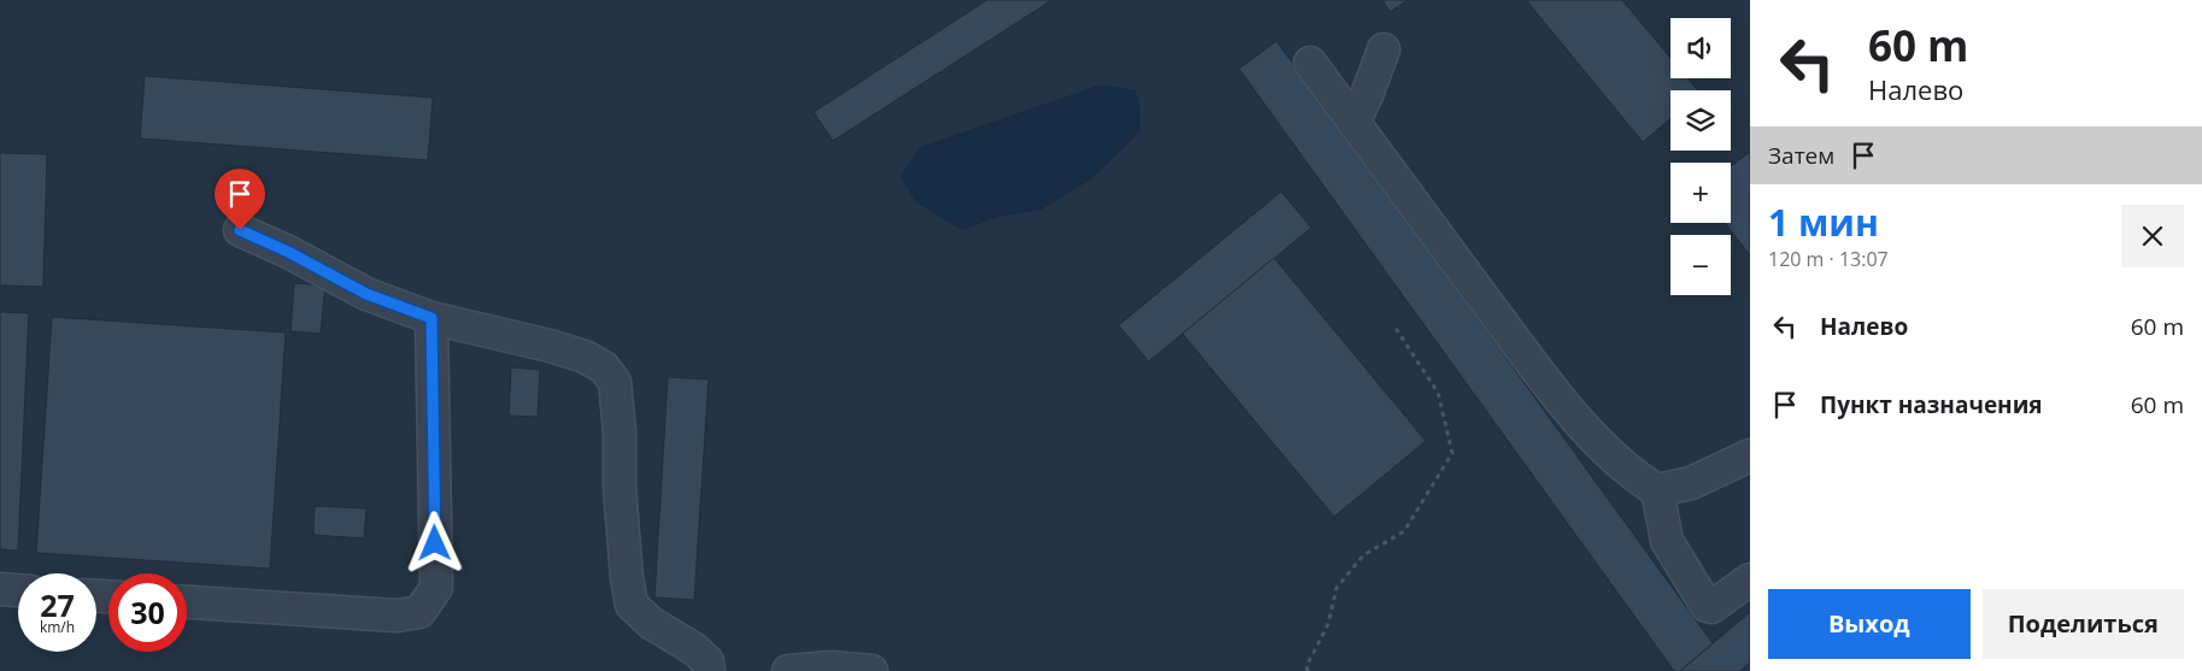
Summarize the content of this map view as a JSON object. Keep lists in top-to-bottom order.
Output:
{
  "page": {
    "turn": ["60 m", "Налево"],
    "map_buttons": ["+", "−"],
    "then": "Затем",
    "heading": ["1 мин", "120 m · 13:07"],
    "list": [
      {
        "name": "Налево",
        "value": "60 m"
      },
      {
        "name": "Пункт назначения",
        "value": "60 m"
      }
    ],
    "speed": "27 km/h",
    "limit": "30",
    "buttons": ["Выход", "Поделиться"]
  }
}
